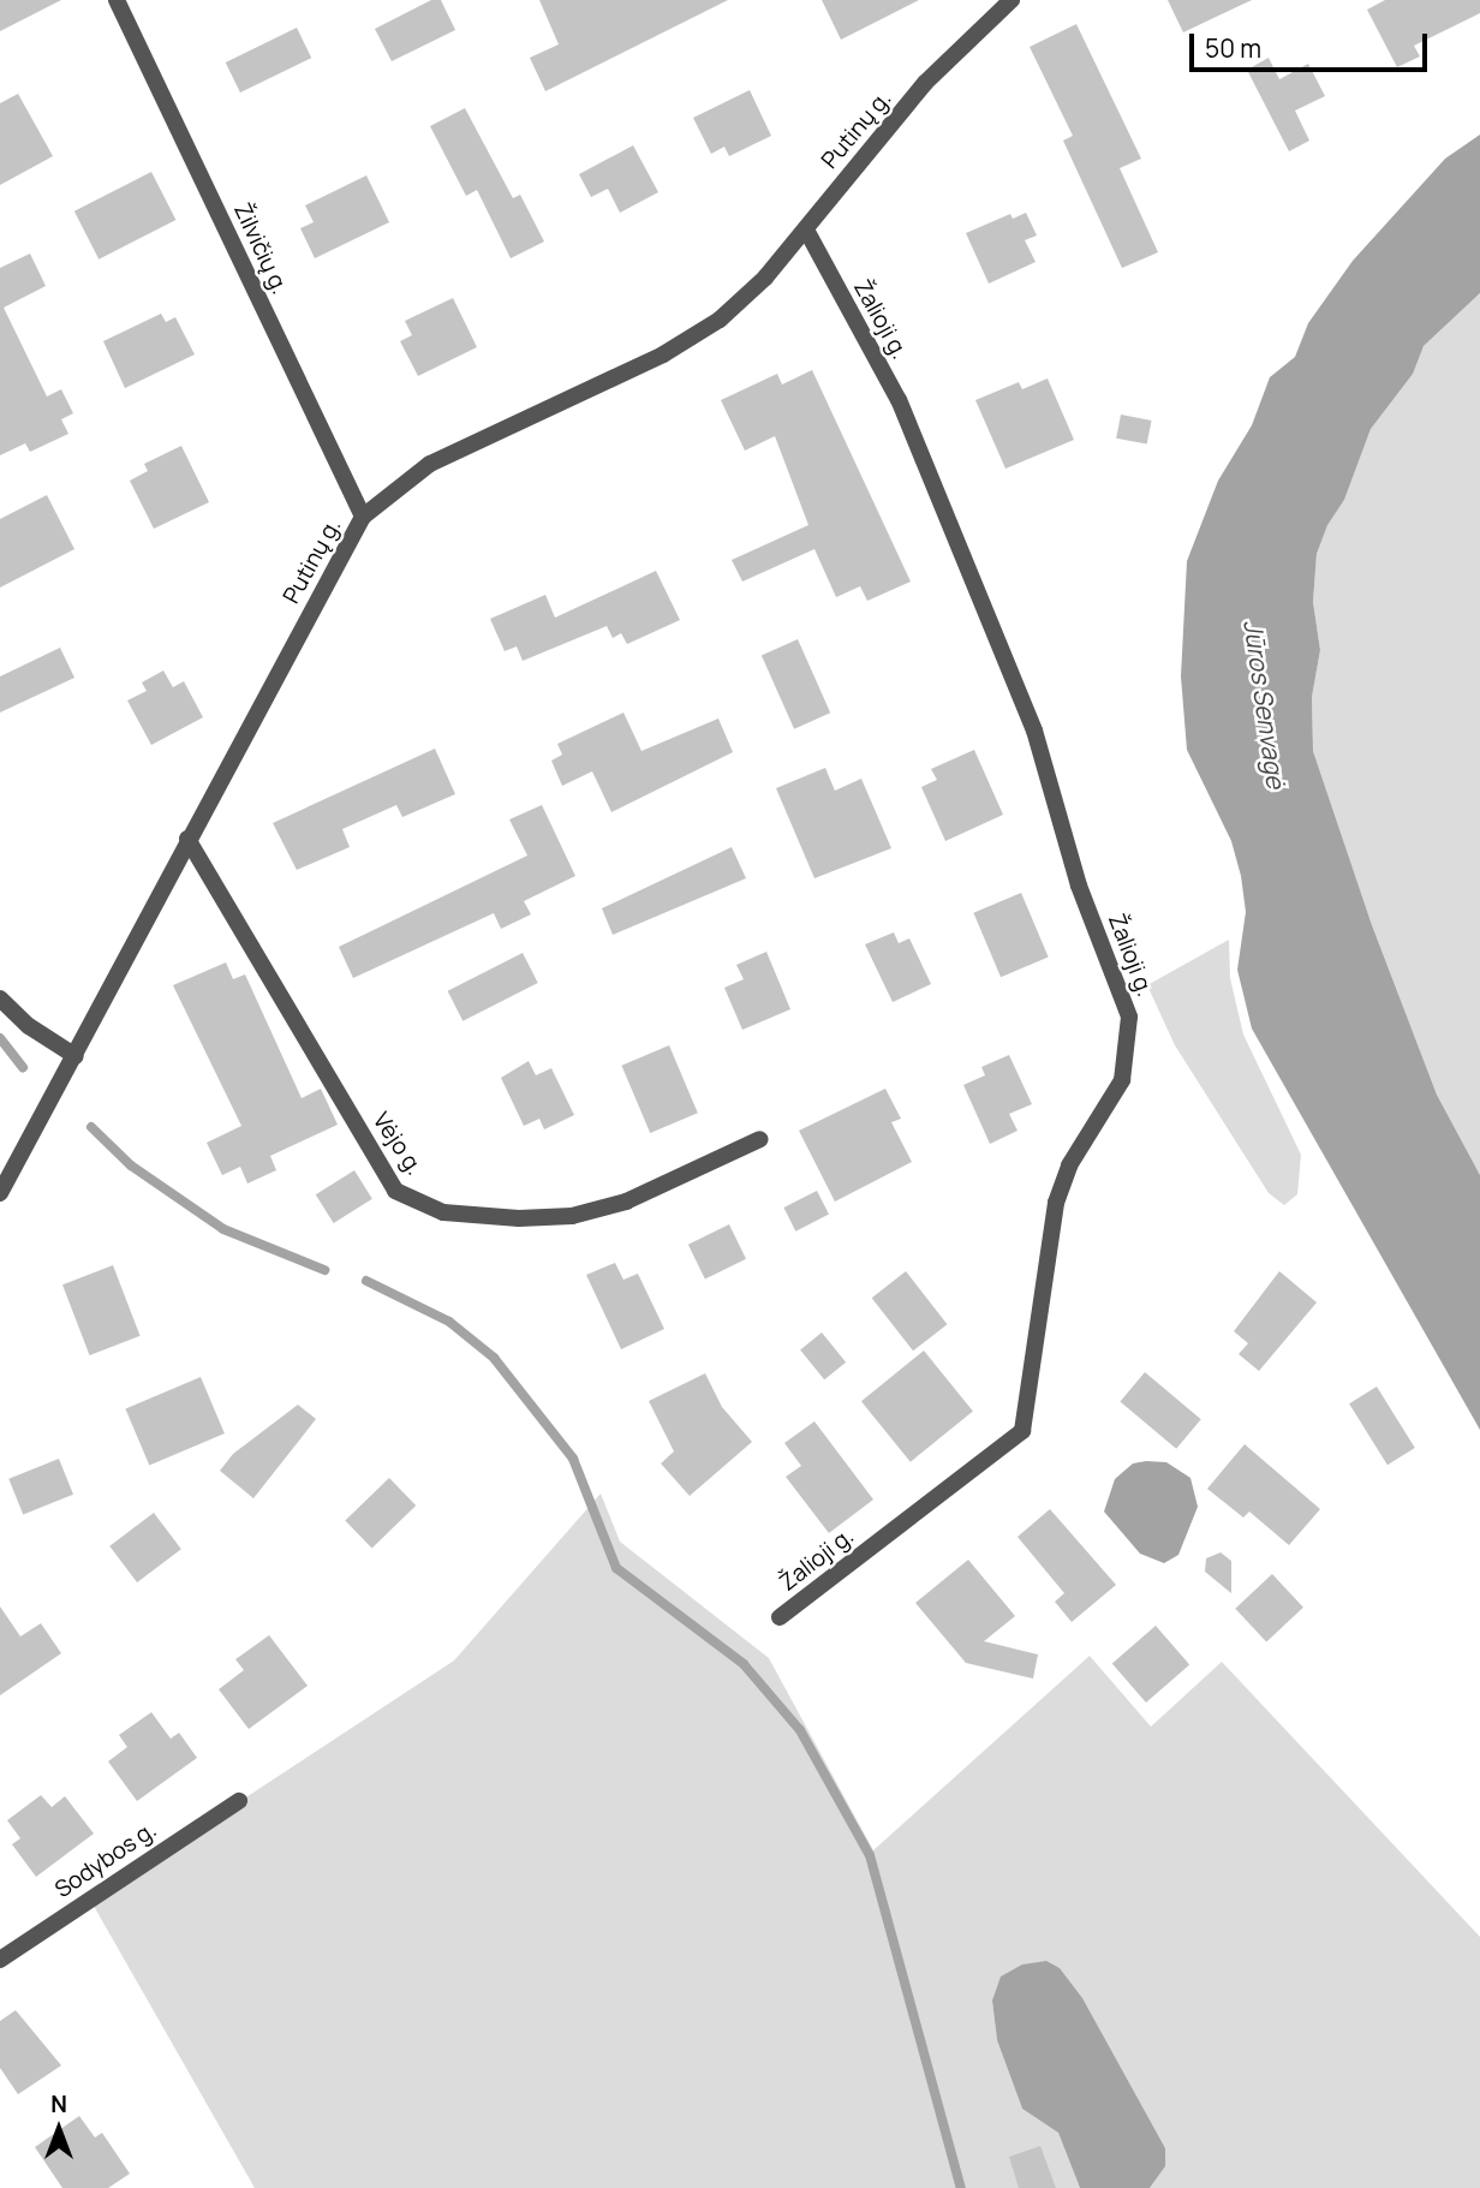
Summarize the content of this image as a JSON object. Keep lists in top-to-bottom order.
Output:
{
  "streets": {
    "street": [
      "Putinų g.",
      "Žilvičių g.",
      "Žalioji g.",
      "Vėjo g.",
      "Sodybos g."
    ]
  },
  "crossings": [
    ["Putinų g.", "Žilvičių g."],
    ["Putinų g.", "Žalioji g."],
    ["Putinų g.", "Vėjo g."]
  ],
  "water": ["Jūros Senvagė"],
  "scale_bar": "50 m",
  "north": "top"
}
